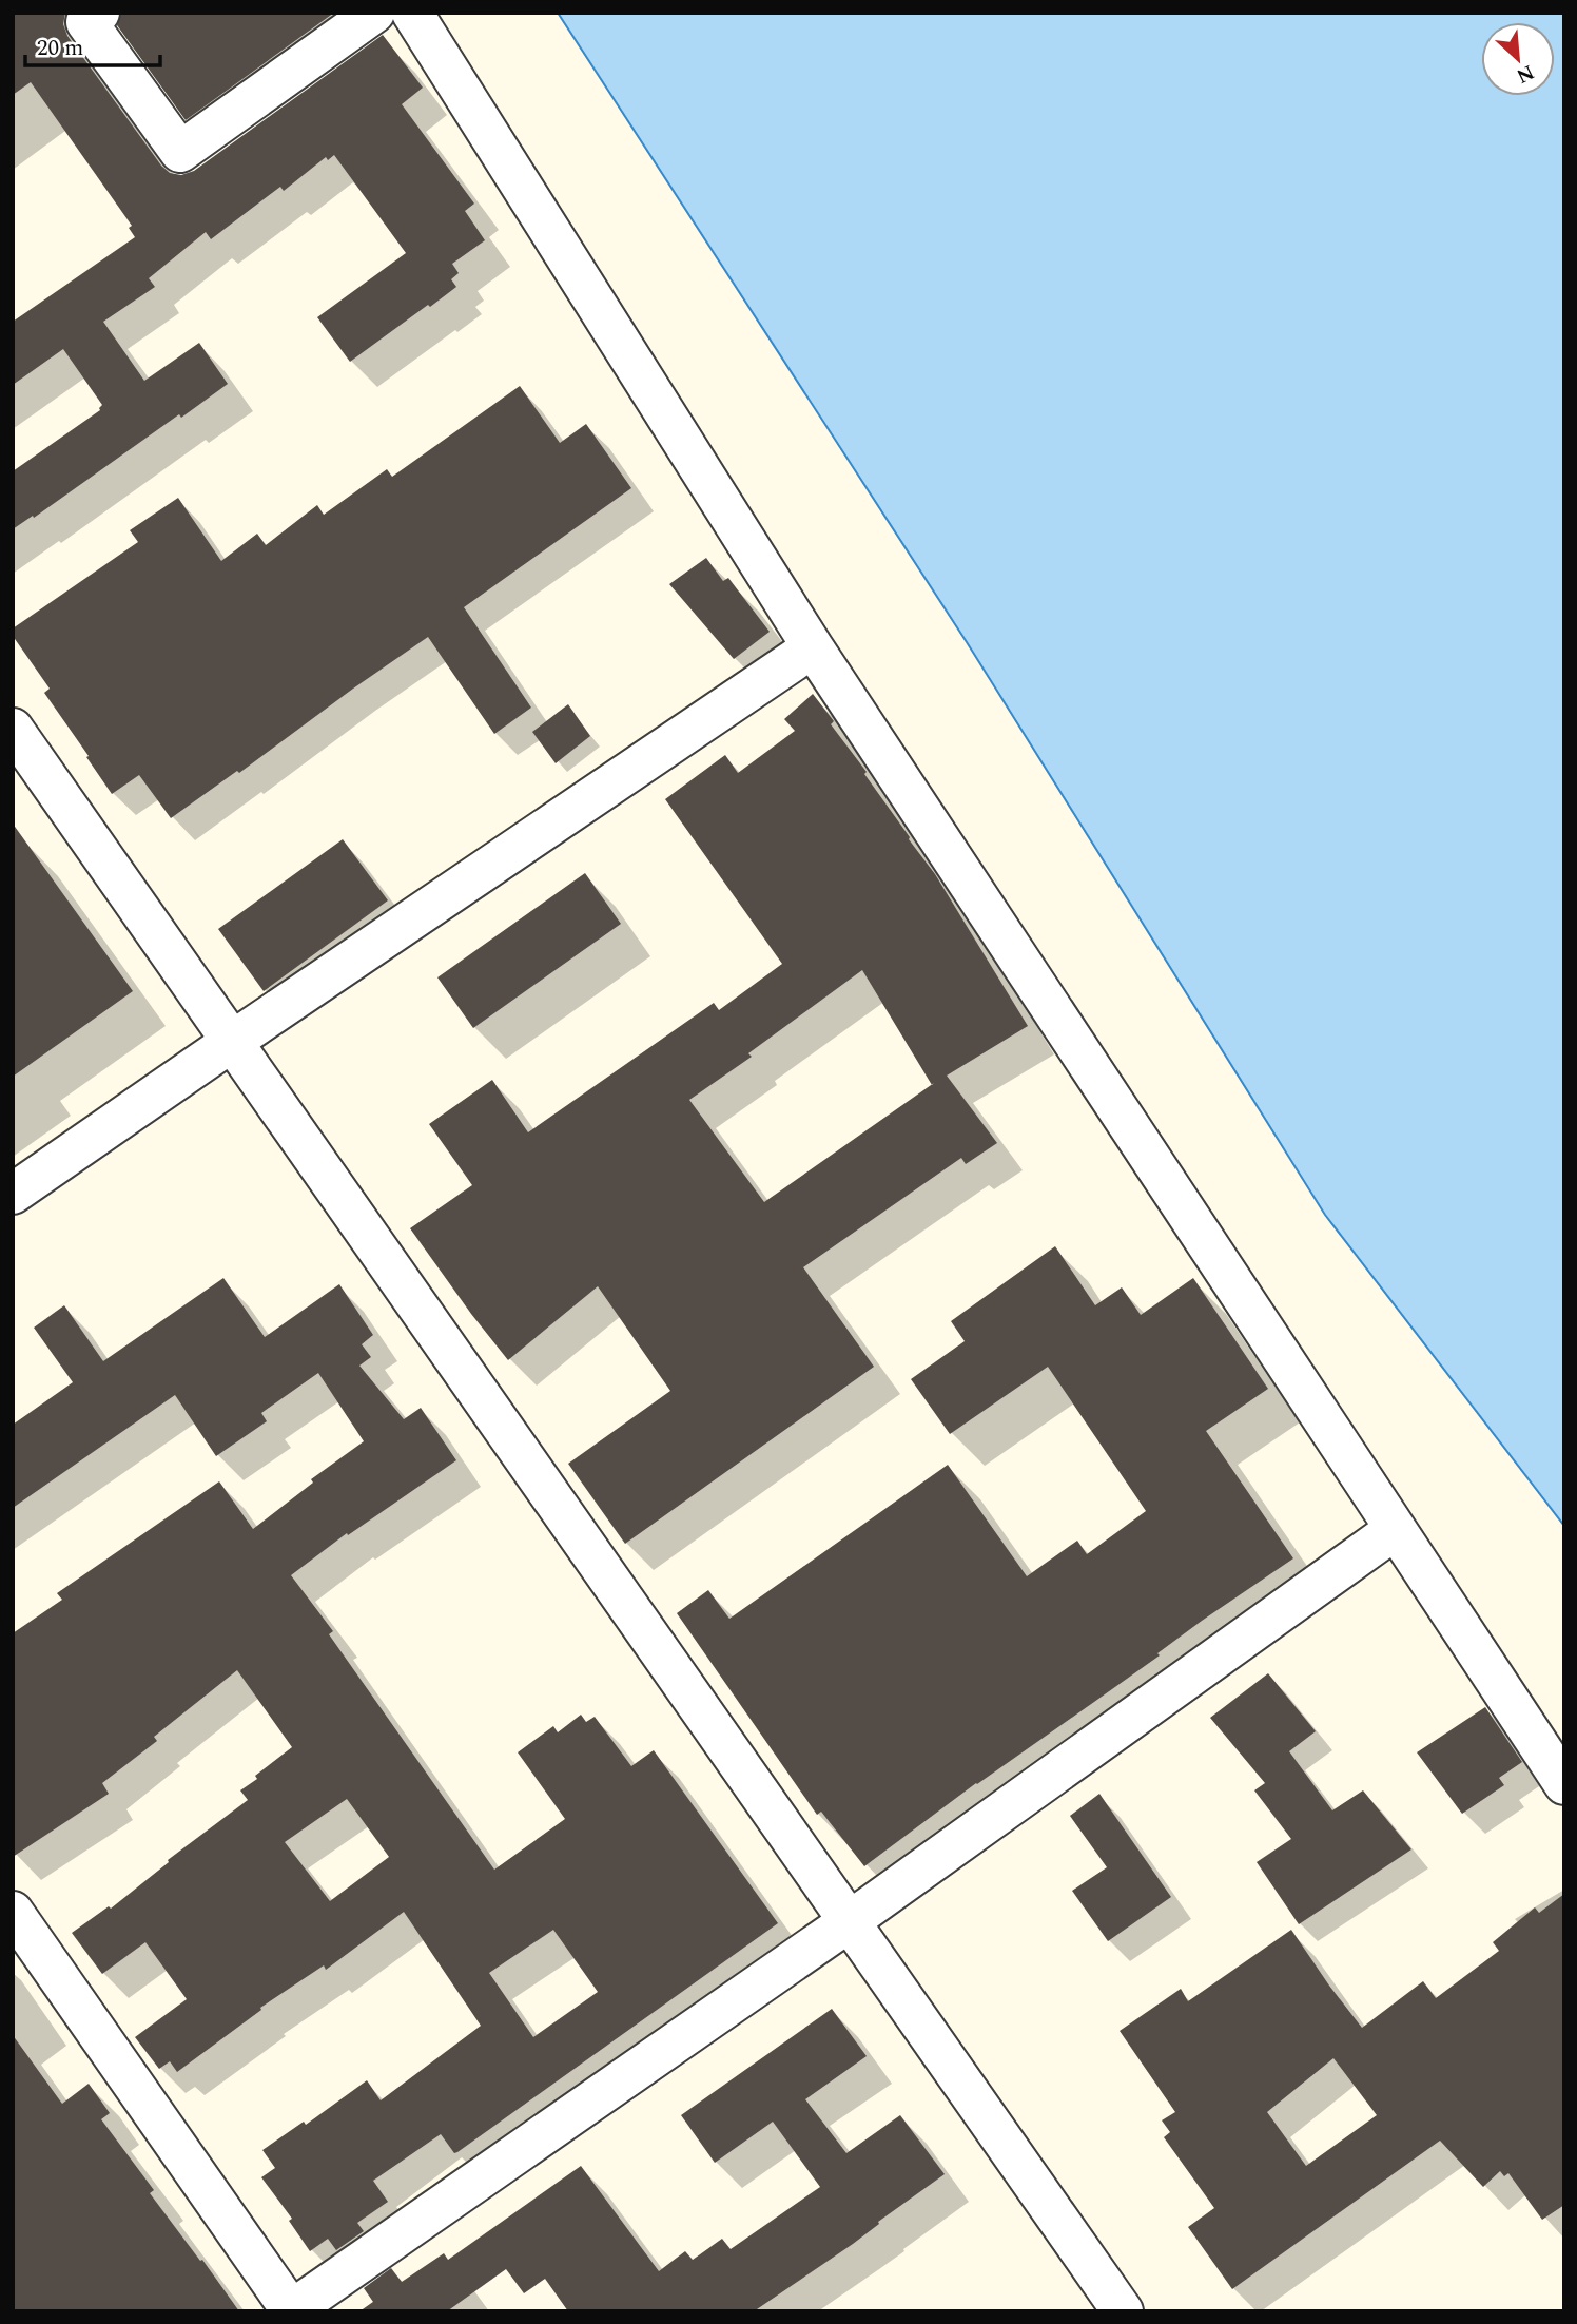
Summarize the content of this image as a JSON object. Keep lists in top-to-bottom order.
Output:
{
  "scale_bar": "20 m",
  "north": "bottom right"
}
